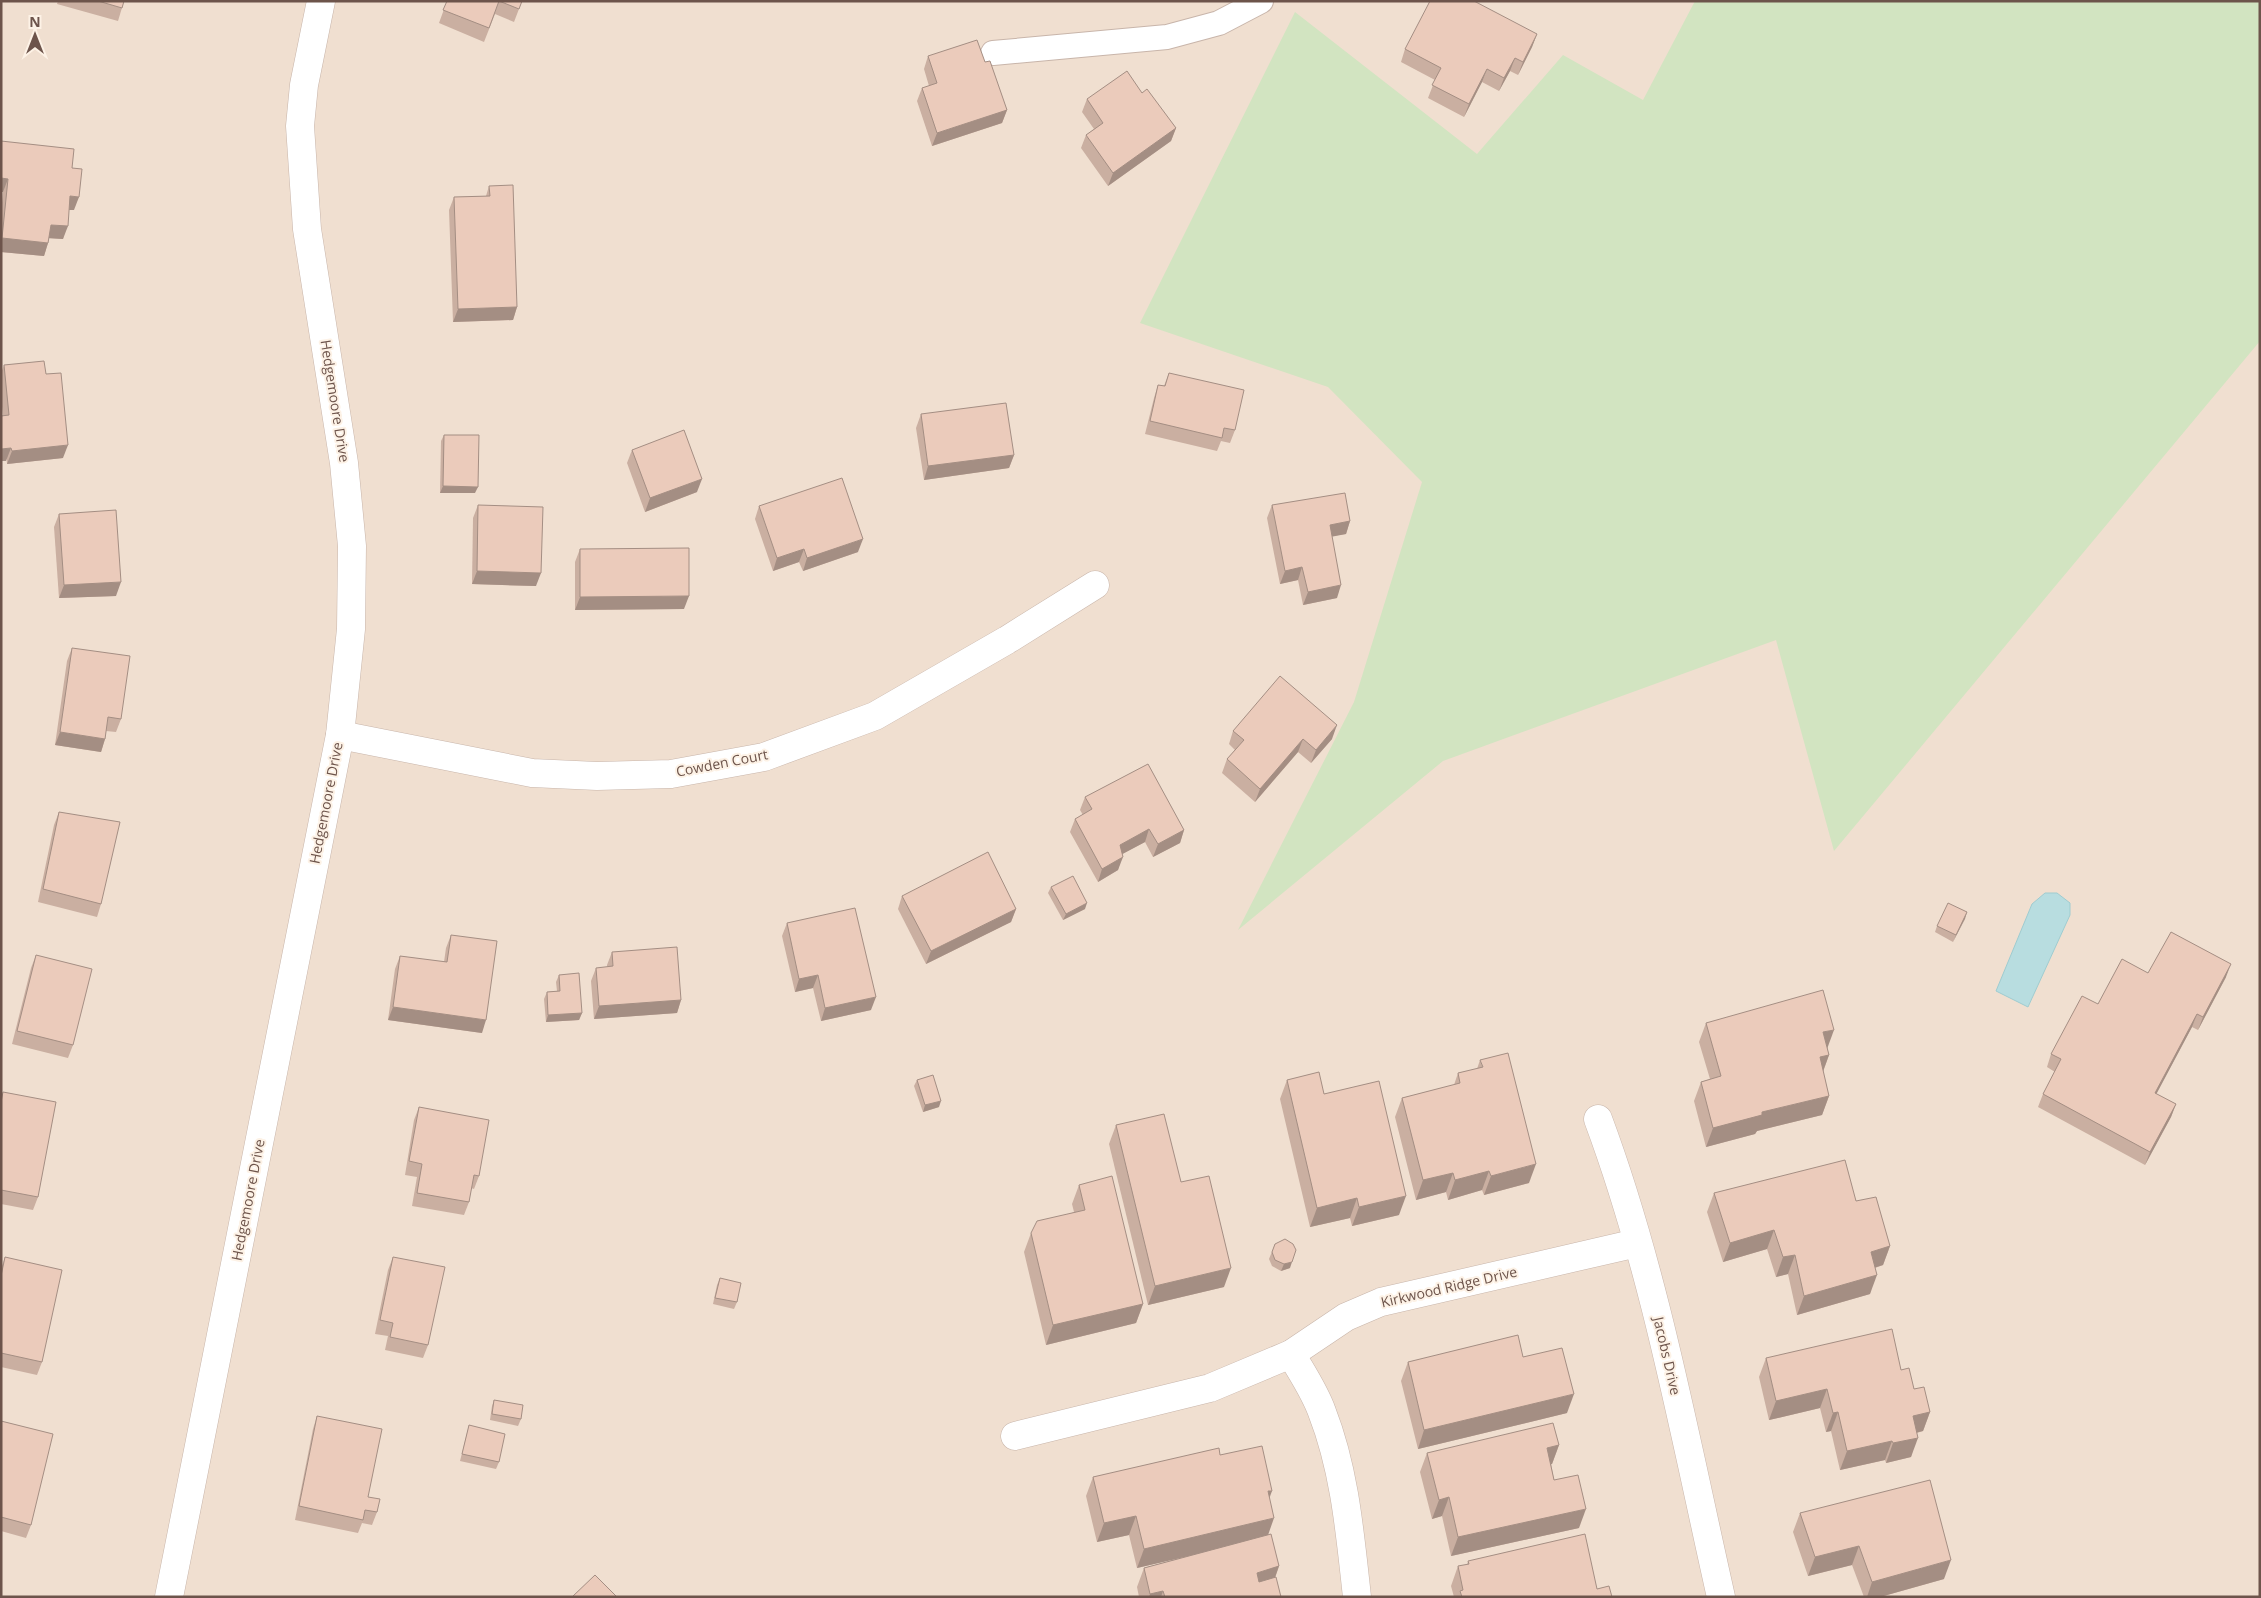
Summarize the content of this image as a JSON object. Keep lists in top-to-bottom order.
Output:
{
  "streets": {
    "street": [
      "Hedgemoore Drive",
      "Cowden Court",
      "Kirkwood Ridge Drive",
      "Jacobs Drive"
    ]
  },
  "crossings": [
    ["Hedgemoore Drive", "Cowden Court"],
    ["Kirkwood Ridge Drive", "Jacobs Drive"]
  ],
  "north": "top"
}
